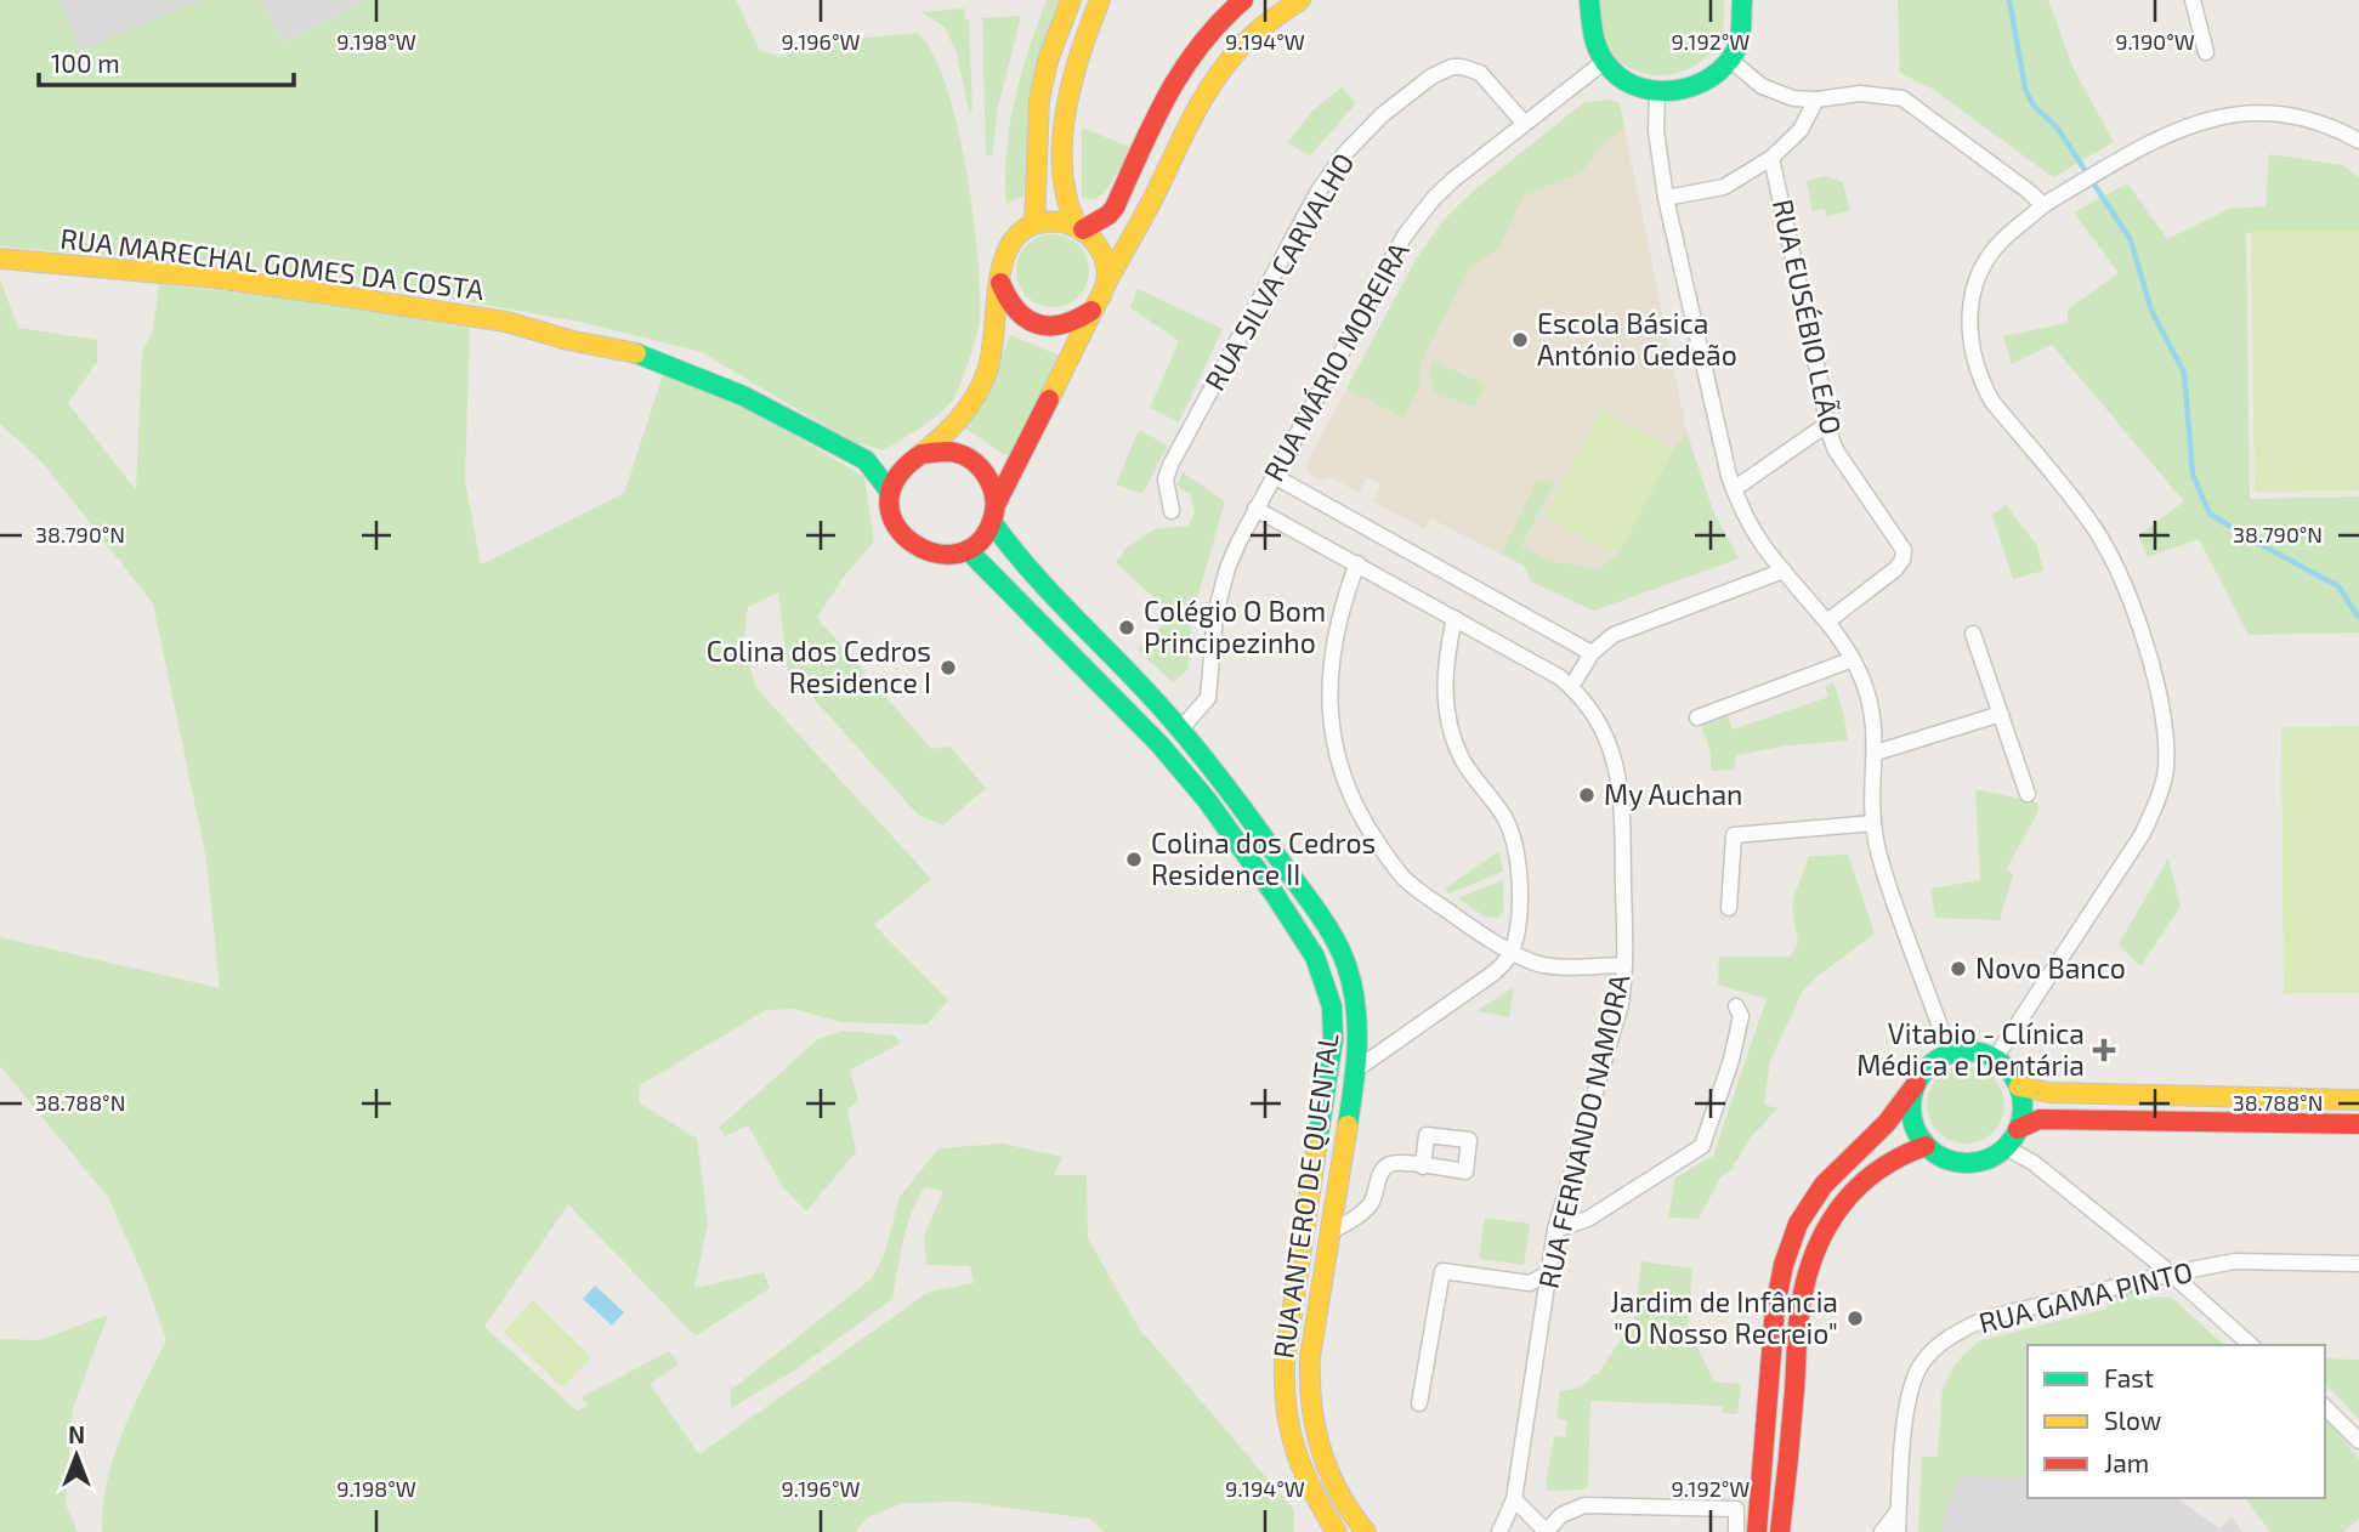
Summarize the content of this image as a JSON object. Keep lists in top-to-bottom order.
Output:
{
  "streets": {
    "main road": ["RUA MARECHAL GOMES DA COSTA", "RUA ANTERO DE QUENTAL"],
    "street": [
      "RUA SILVA CARVALHO",
      "RUA EUSÉBIO LEÃO",
      "RUA MÁRIO MOREIRA",
      "RUA FERNANDO NAMORA",
      "RUA GAMA PINTO"
    ]
  },
  "crossings": [
    ["RUA MARECHAL GOMES DA COSTA", "RUA ANTERO DE QUENTAL"],
    ["RUA SILVA CARVALHO", "RUA MÁRIO MOREIRA"],
    ["RUA MÁRIO MOREIRA", "RUA FERNANDO NAMORA"],
    ["RUA MÁRIO MOREIRA", "RUA ANTERO DE QUENTAL"]
  ],
  "places": {
    "other": [
      "Escola Básica António Gedeão",
      "Colégio O Bom Principezinho",
      "Colina dos Cedros Residence I",
      "My Auchan",
      "Colina dos Cedros Residence II",
      "Novo Banco",
      "Jardim de Infância \"O Nosso Recreio\""
    ],
    "health": ["Vitabio - Clínica Médica e Dentária"]
  },
  "legend": ["Fast", "Slow", "Jam"],
  "scale_bar": "100 m",
  "north": "top",
  "coordinates": [
    "9.198°W",
    "9.196°W",
    "9.194°W",
    "9.192°W",
    "9.190°W",
    "38.790°N",
    "38.788°N"
  ]
}
